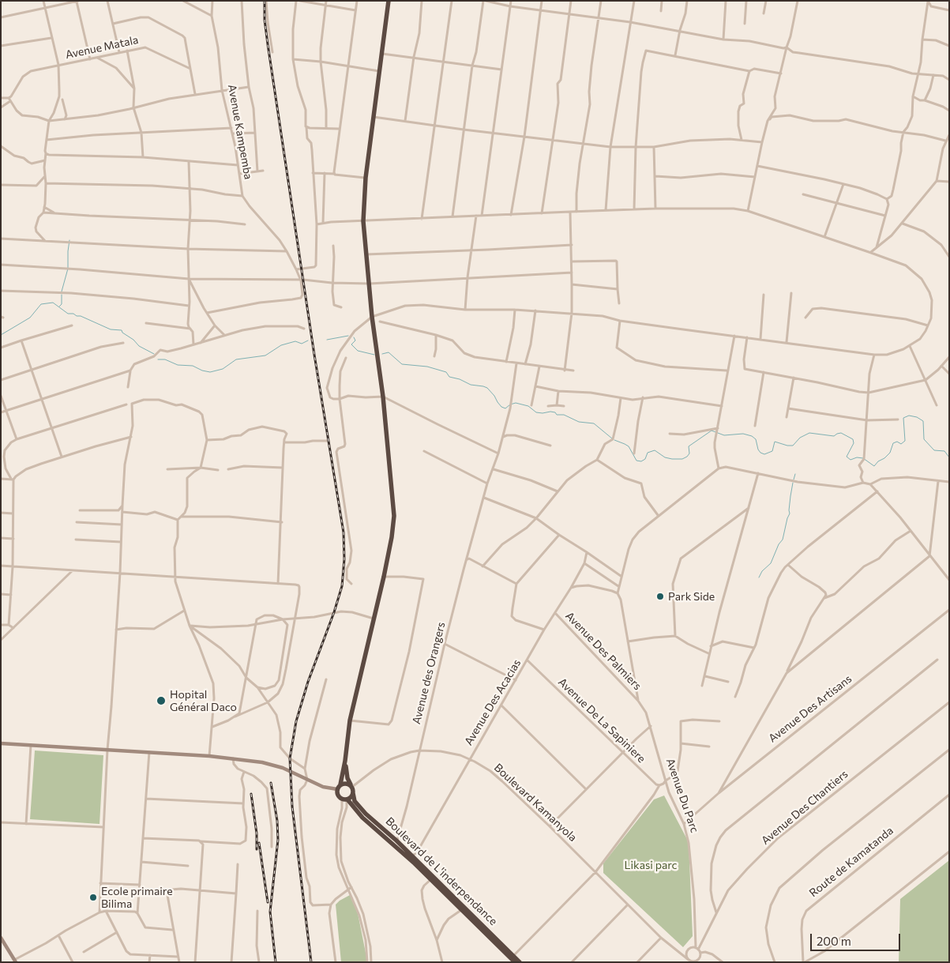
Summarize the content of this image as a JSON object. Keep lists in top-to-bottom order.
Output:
{
  "streets": {
    "highway": ["Boulevard de L'inderpendance"],
    "street": [
      "Avenue Matala",
      "Avenue Kampemba",
      "Avenue Des Palmiers",
      "Avenue des Orangers",
      "Avenue Des Acacias",
      "Avenue Des Artisans",
      "Avenue De La Sapiniere",
      "Avenue Du Parc",
      "Boulevard Kamanyola",
      "Avenue Des Chantiers",
      "Route de Kamatanda"
    ]
  },
  "crossings": [
    ["Avenue Des Palmiers", "Avenue Des Acacias"],
    ["Avenue Des Palmiers", "Avenue Du Parc"],
    ["Avenue des Orangers", "Boulevard Kamanyola"],
    ["Avenue des Orangers", "Boulevard de L'inderpendance"],
    ["Avenue Des Acacias", "Avenue De La Sapiniere"],
    ["Avenue Des Acacias", "Boulevard Kamanyola"],
    ["Avenue Des Acacias", "Boulevard de L'inderpendance"],
    ["Avenue Des Artisans", "Avenue Du Parc"],
    ["Avenue Du Parc", "Boulevard Kamanyola"],
    ["Avenue Du Parc", "Avenue Des Chantiers"],
    ["Boulevard Kamanyola", "Avenue Des Chantiers"],
    ["Boulevard Kamanyola", "Boulevard de L'inderpendance"]
  ],
  "parks": ["Likasi parc"],
  "places": ["Park Side", "Hopital Général Daco", "Ecole primaire Bilima"],
  "scale_bar": "200 m"
}
